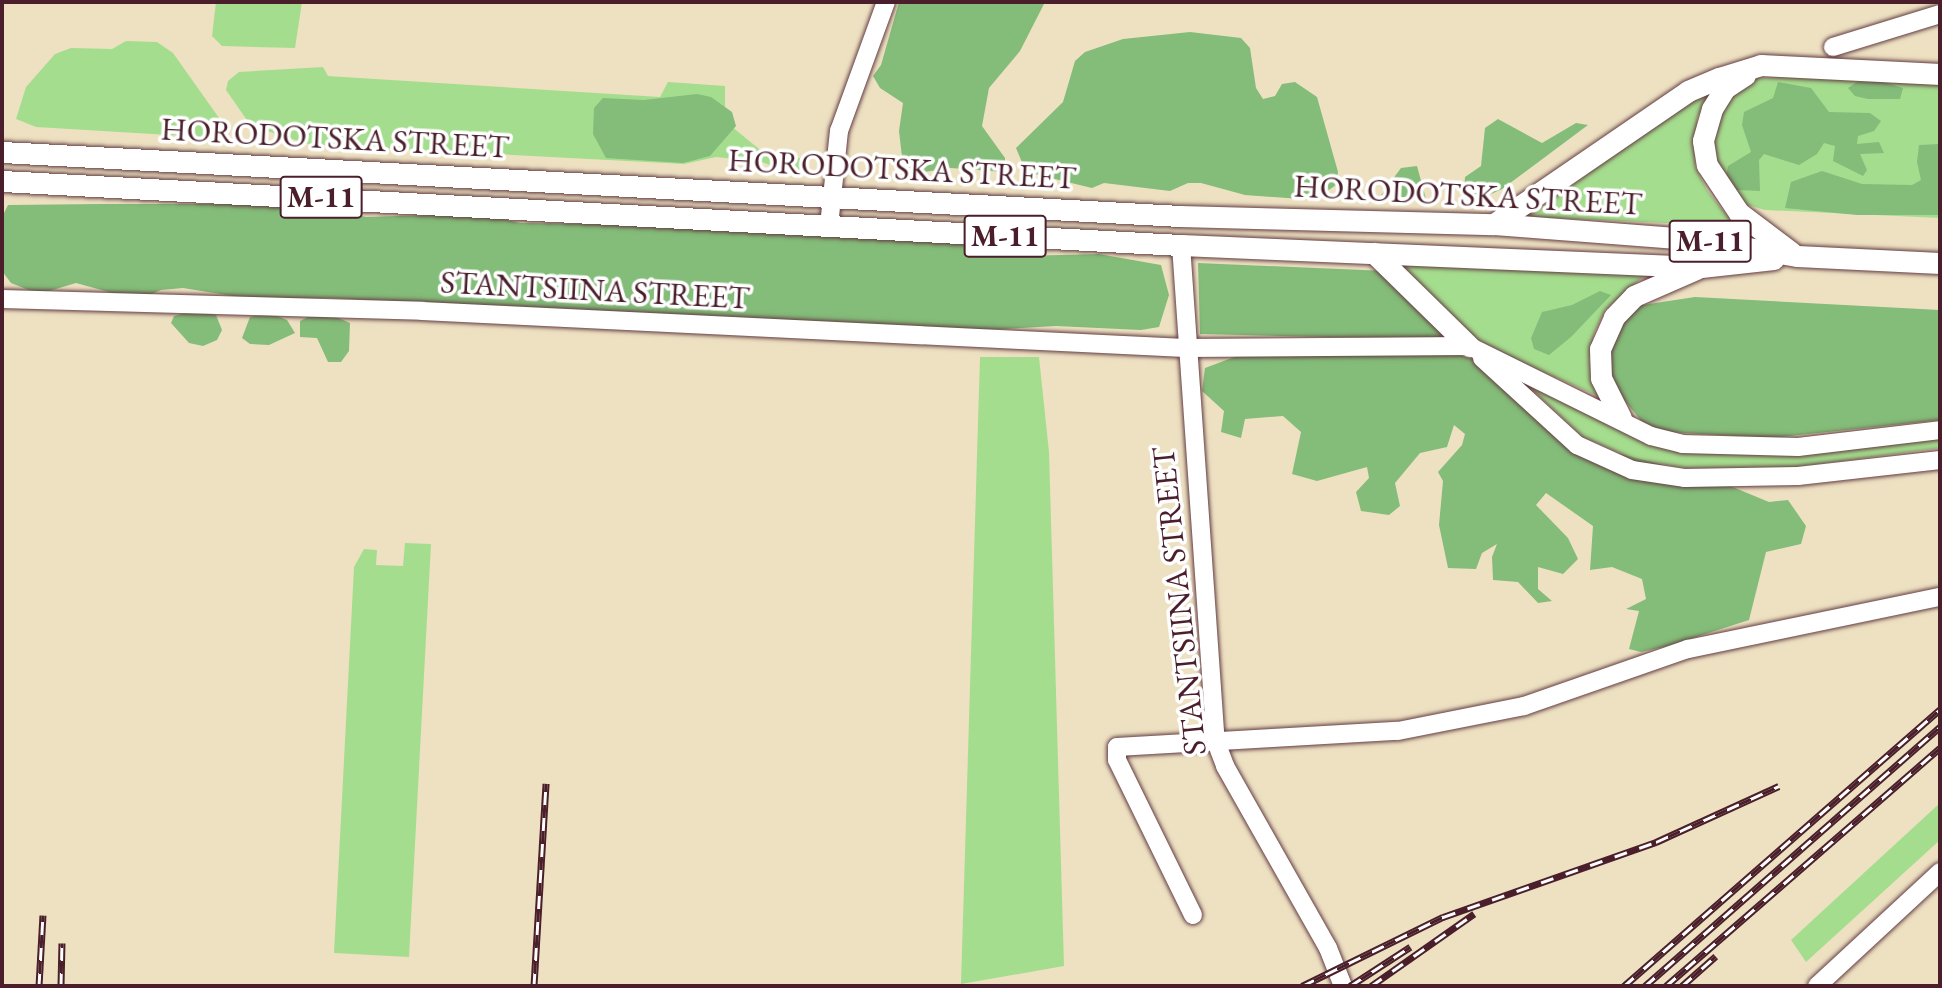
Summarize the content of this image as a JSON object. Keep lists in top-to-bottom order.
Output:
{
  "streets": {
    "main road": ["HORODOTSKA STREET", "М-11"],
    "street": ["STANTSIINA STREET"]
  },
  "crossings": [
    ["HORODOTSKA STREET", "STANTSIINA STREET"]
  ]
}
